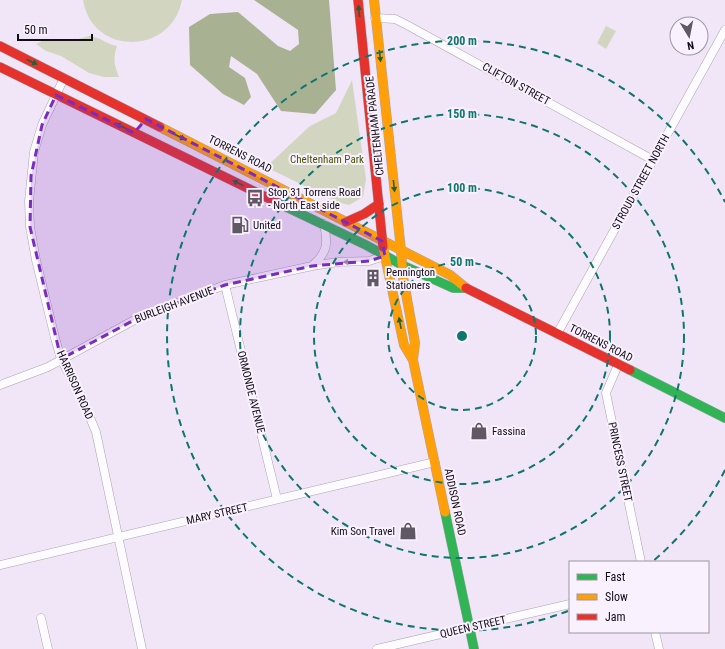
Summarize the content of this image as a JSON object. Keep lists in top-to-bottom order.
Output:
{
  "streets": {
    "main road": ["CHELTENHAM PARADE", "TORRENS ROAD", "ADDISON ROAD"],
    "street": [
      "CLIFTON STREET",
      "STROUD STREET NORTH",
      "BURLEIGH AVENUE",
      "HARRISON ROAD",
      "ORMONDE AVENUE",
      "PRINCESS STREET",
      "MARY STREET",
      "QUEEN STREET"
    ]
  },
  "crossings": [
    ["CLIFTON STREET", "CHELTENHAM PARADE"],
    ["CLIFTON STREET", "STROUD STREET NORTH"],
    ["CHELTENHAM PARADE", "TORRENS ROAD"],
    ["CHELTENHAM PARADE", "BURLEIGH AVENUE"],
    ["CHELTENHAM PARADE", "ADDISON ROAD"],
    ["TORRENS ROAD", "STROUD STREET NORTH"],
    ["TORRENS ROAD", "BURLEIGH AVENUE"],
    ["TORRENS ROAD", "HARRISON ROAD"],
    ["TORRENS ROAD", "PRINCESS STREET"],
    ["TORRENS ROAD", "ADDISON ROAD"],
    ["BURLEIGH AVENUE", "HARRISON ROAD"],
    ["BURLEIGH AVENUE", "ORMONDE AVENUE"],
    ["BURLEIGH AVENUE", "ADDISON ROAD"],
    ["HARRISON ROAD", "MARY STREET"],
    ["ORMONDE AVENUE", "MARY STREET"],
    ["ADDISON ROAD", "MARY STREET"],
    ["ADDISON ROAD", "QUEEN STREET"]
  ],
  "parks": ["Cheltenham Park"],
  "places": {
    "bus stop": ["Stop 31 Torrens Road - North East side"],
    "fuel station": ["United"],
    "building": ["Pennington Stationers"],
    "shop": ["Fassina", "Kim Son Travel"]
  },
  "legend": ["Fast", "Slow", "Jam"],
  "scale_bar": "50 m",
  "north": "bottom",
  "rings": [
    "200 m",
    "150 m",
    "100 m",
    "50 m"
  ]
}
